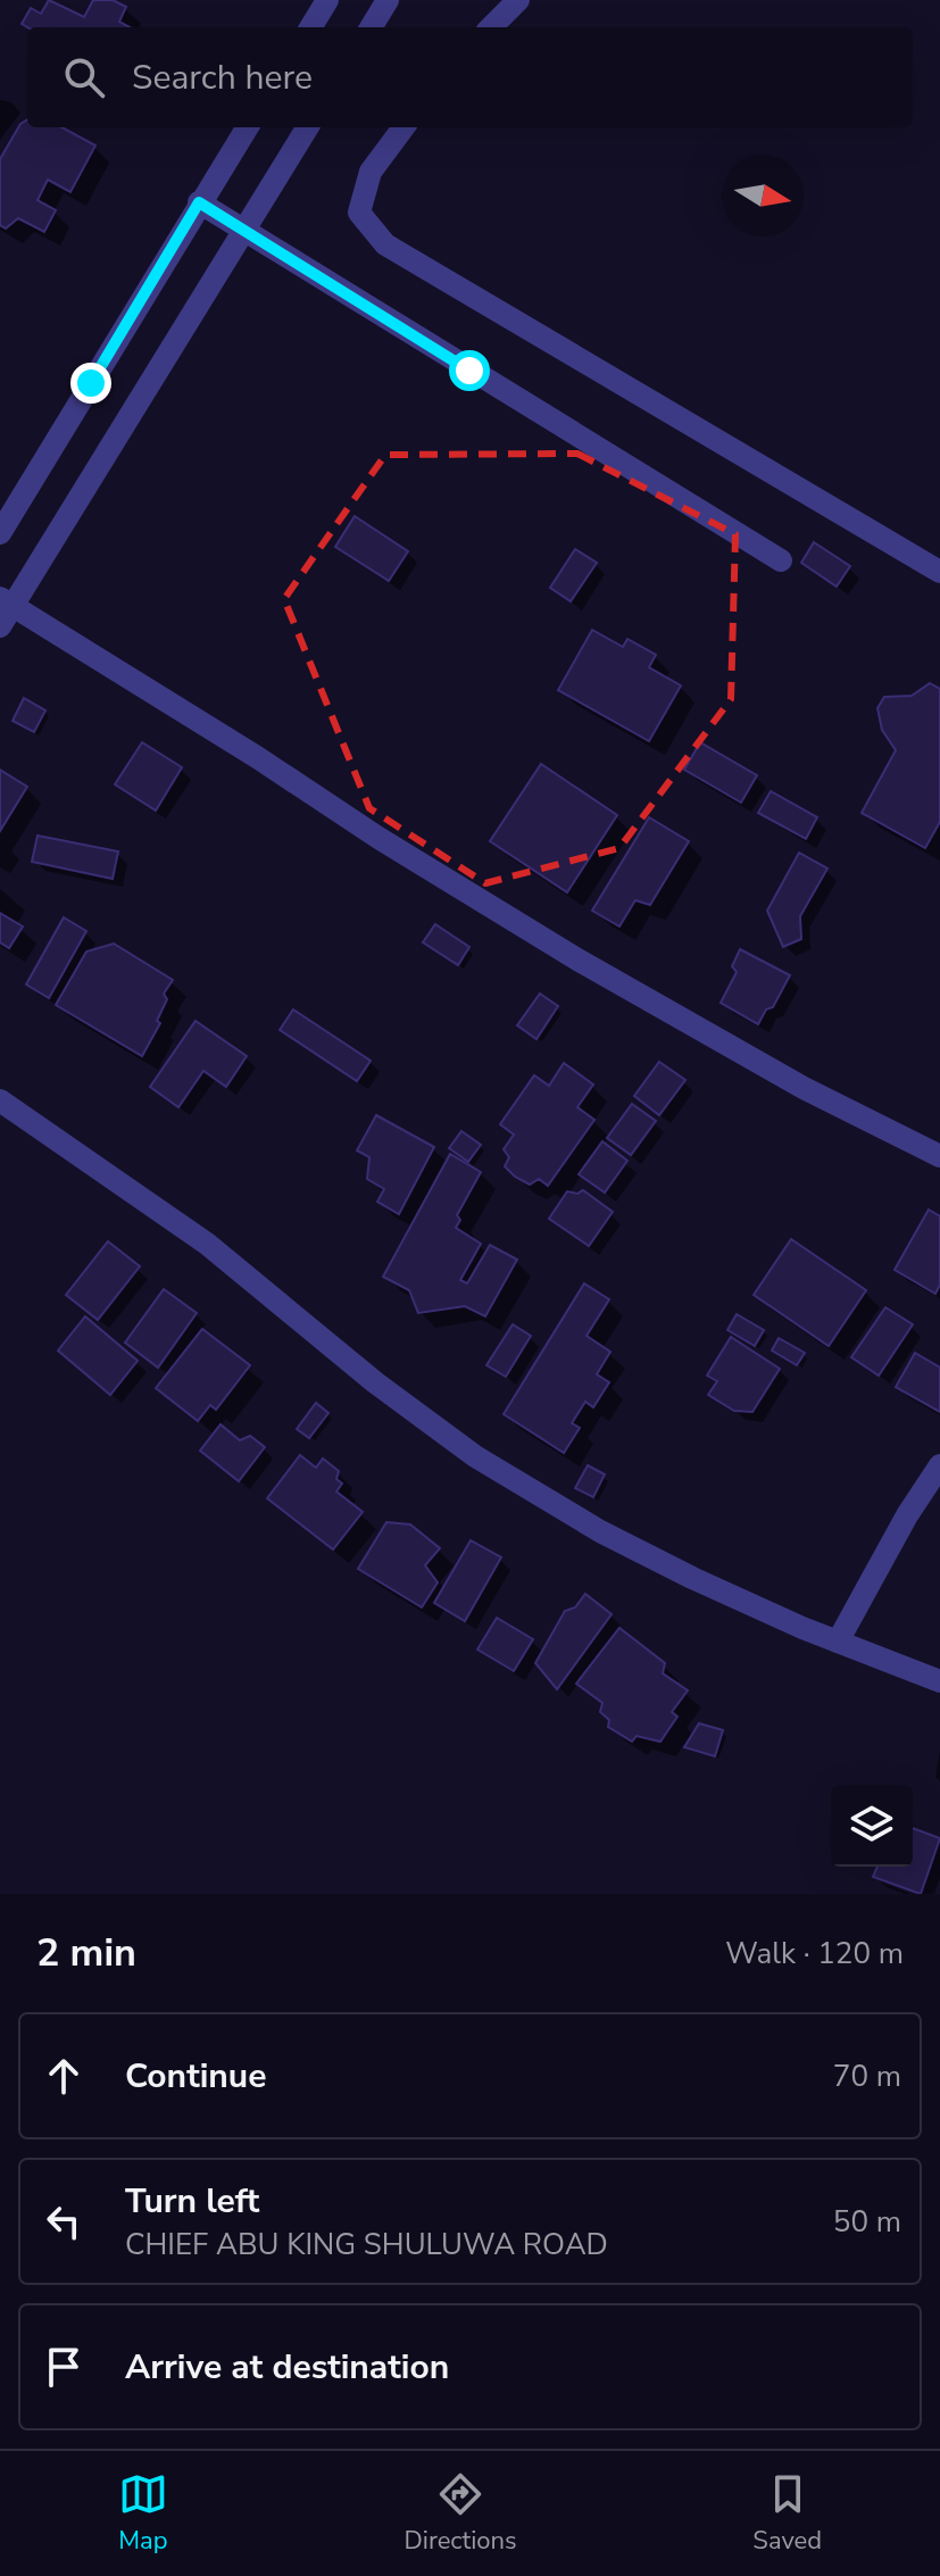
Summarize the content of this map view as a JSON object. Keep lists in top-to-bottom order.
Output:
{
  "north": "right",
  "page": {
    "search": "Search here",
    "heading": ["2 min", "Walk · 120 m"],
    "list": [
      ["Continue", "70 m"],
      ["Turn left", "CHIEF ABU KING SHULUWA ROAD", "50 m"],
      "Arrive at destination"
    ],
    "nav": ["Map", "Directions", "Saved"]
  }
}
